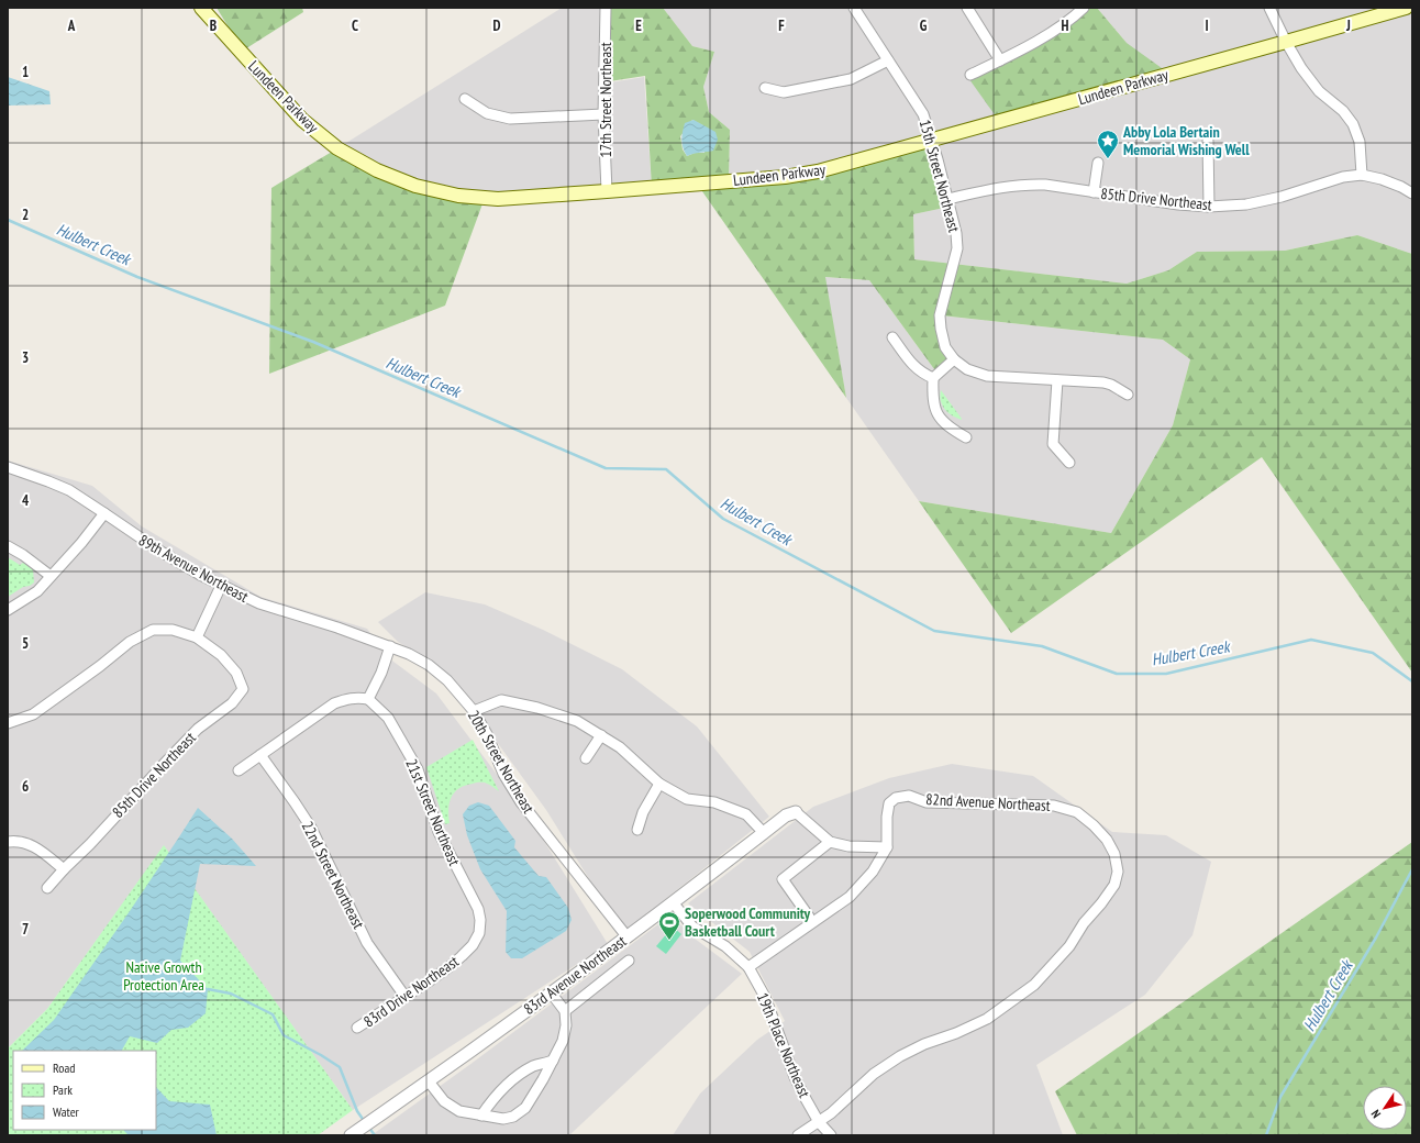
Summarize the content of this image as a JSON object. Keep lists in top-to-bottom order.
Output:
{
  "streets": {
    "main road": ["Lundeen Parkway"],
    "street": [
      "17th Street Northeast",
      "15th Street Northeast",
      "85th Drive Northeast",
      "89th Avenue Northeast",
      "20th Street Northeast",
      "82nd Avenue Northeast",
      "21st Street Northeast",
      "22nd Street Northeast",
      "83rd Avenue Northeast",
      "83rd Drive Northeast",
      "19th Place Northeast"
    ]
  },
  "crossings": [
    ["Lundeen Parkway", "17th Street Northeast"],
    ["Lundeen Parkway", "15th Street Northeast"],
    ["15th Street Northeast", "85th Drive Northeast"],
    ["89th Avenue Northeast", "20th Street Northeast"],
    ["20th Street Northeast", "83rd Avenue Northeast"],
    ["82nd Avenue Northeast", "19th Place Northeast"],
    ["21st Street Northeast", "83rd Drive Northeast"],
    ["22nd Street Northeast", "83rd Drive Northeast"],
    ["83rd Avenue Northeast", "19th Place Northeast"]
  ],
  "water": ["Hulbert Creek"],
  "parks": ["Native Growth Protection Area"],
  "places": {
    "place": ["Abby Lola Bertain Memorial Wishing Well"],
    "sports": ["Soperwood Community Basketball Court"]
  },
  "legend": ["Road", "Park", "Water"],
  "north": "bottom left",
  "grid": {
    "columns": [
      "A",
      "B",
      "C",
      "D",
      "E",
      "F",
      "G",
      "H",
      "I",
      "J"
    ],
    "rows": [
      "1",
      "2",
      "3",
      "4",
      "5",
      "6",
      "7"
    ]
  }
}
